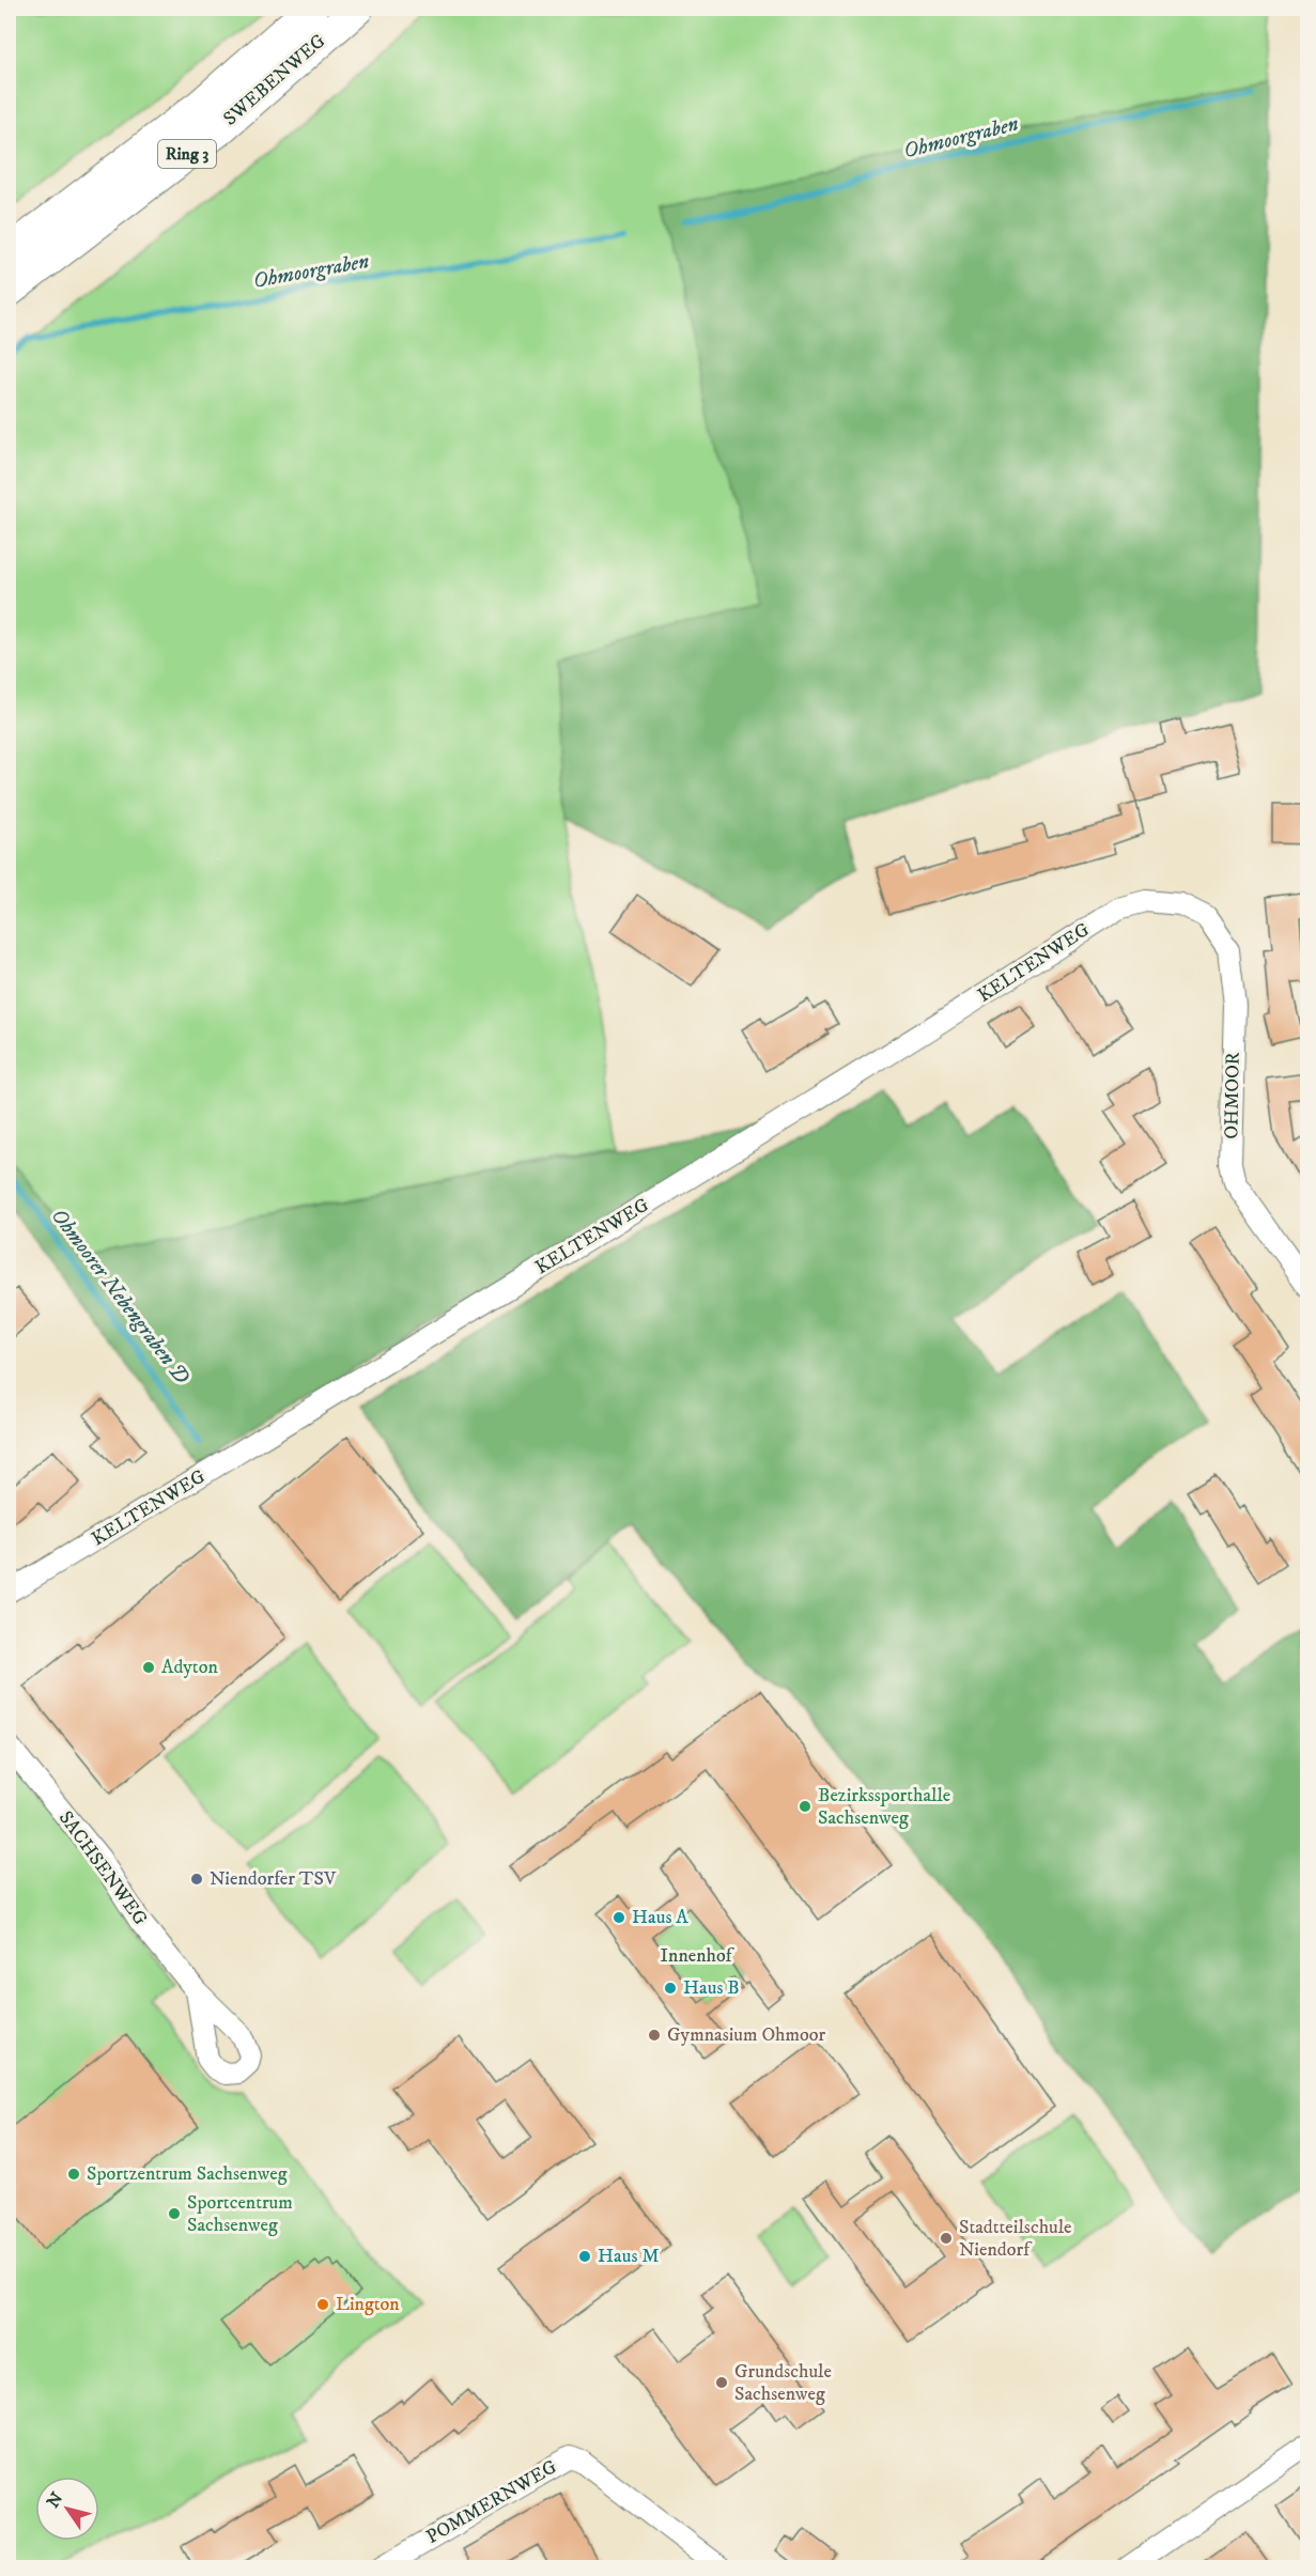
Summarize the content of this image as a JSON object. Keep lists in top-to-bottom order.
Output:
{
  "streets": {
    "main road": ["SWEBENWEG", "Ring 3"],
    "street": [
      "KELTENWEG",
      "OHMOOR",
      "SACHSENWEG",
      "POMMERNWEG"
    ]
  },
  "crossings": [
    ["KELTENWEG", "OHMOOR"]
  ],
  "water": ["Ohmoorgraben", "Ohmoorer Nebengraben D"],
  "parks": ["Innenhof"],
  "places": [
    "Adyton",
    "Bezirkssporthalle Sachsenweg",
    "Niendorfer TSV",
    "Haus A",
    "Haus B",
    "Gymnasium Ohmoor",
    "Sportzentrum Sachsenweg",
    "Sportcentrum Sachsenweg",
    "Stadtteilschule Niendorf",
    "Haus M",
    "Lington",
    "Grundschule Sachsenweg"
  ],
  "north": "top left"
}
